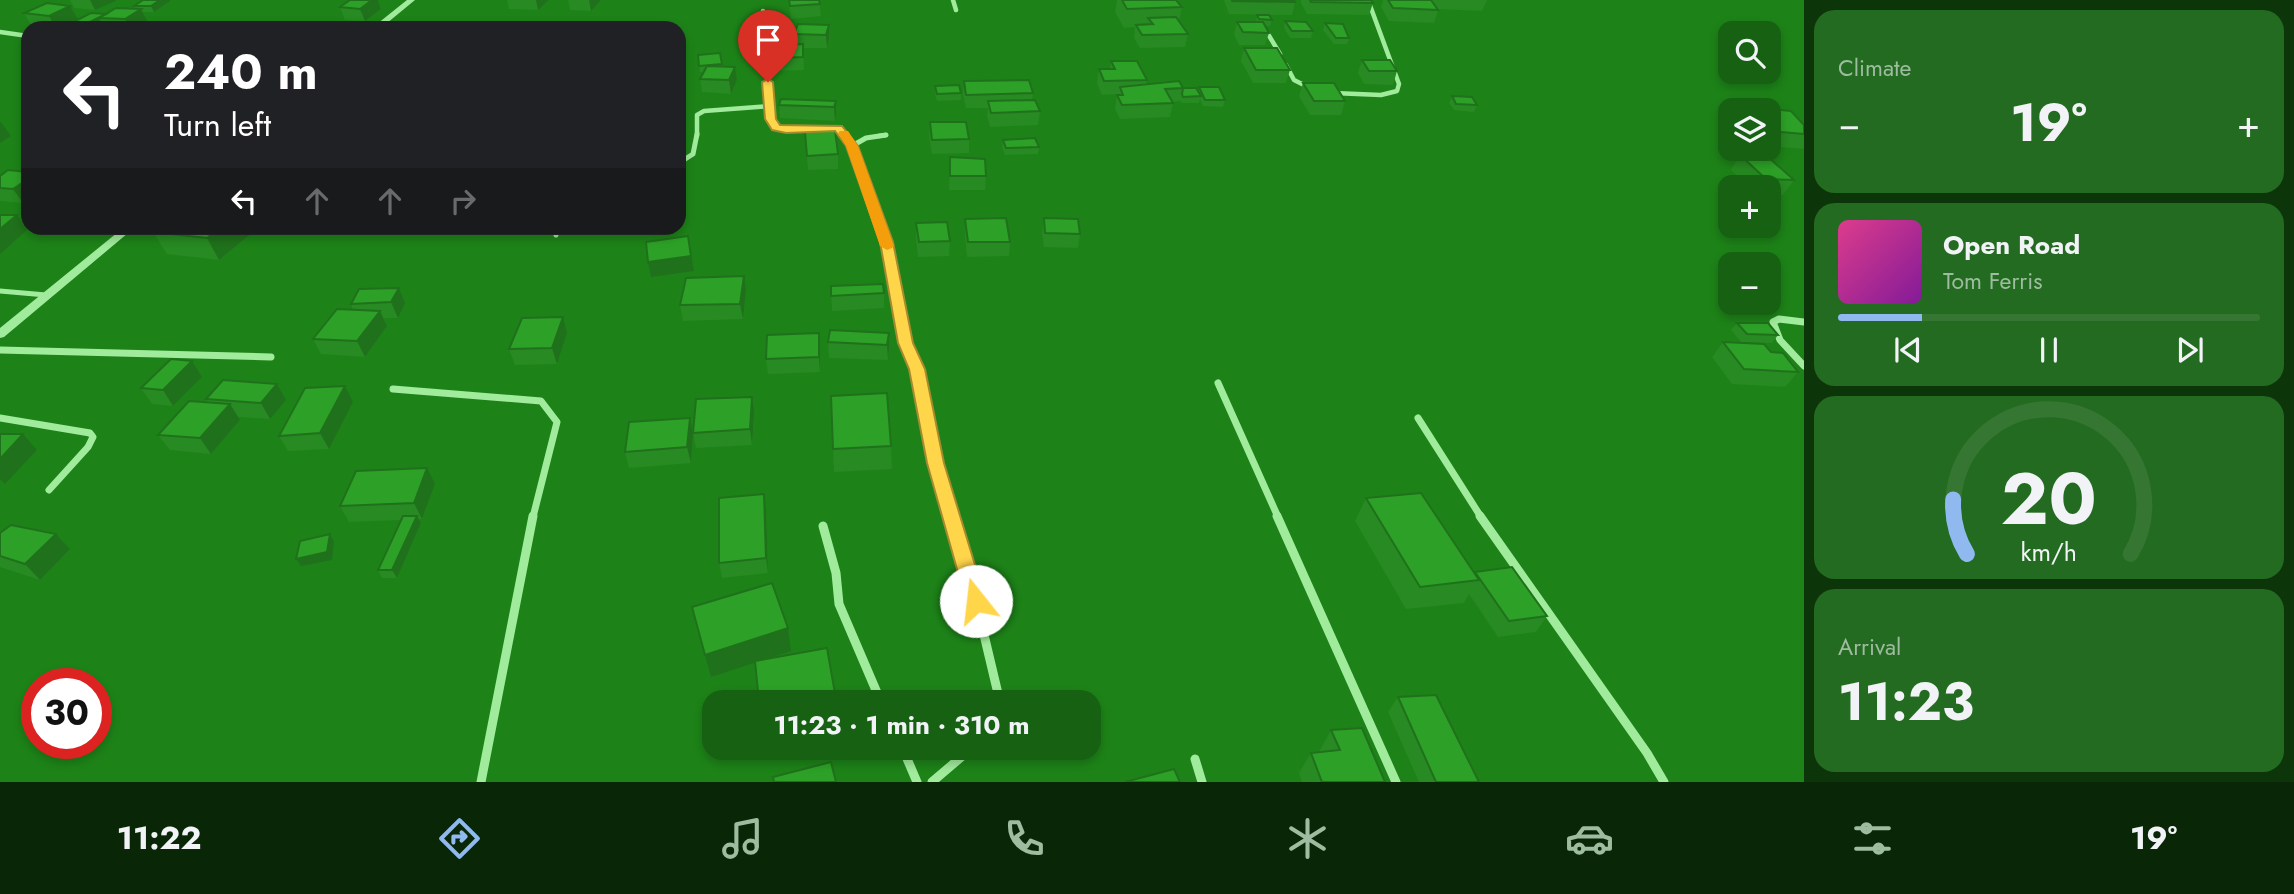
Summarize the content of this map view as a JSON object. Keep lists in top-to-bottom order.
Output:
{
  "page": {
    "tile": [
      "Climate",
      ["Arrival", "11:23"]
    ],
    "map_buttons": ["+", "−"],
    "turn": ["240 m", "Turn left"],
    "heat": ["−", "19°", "+"],
    "song": ["Open Road", "Tom Ferris"],
    "limit": "30",
    "trip": "11:23 · 1 min · 310 m",
    "tabs": ["11:22", "19°"],
    "gauge": ["20", "km/h"]
  }
}
